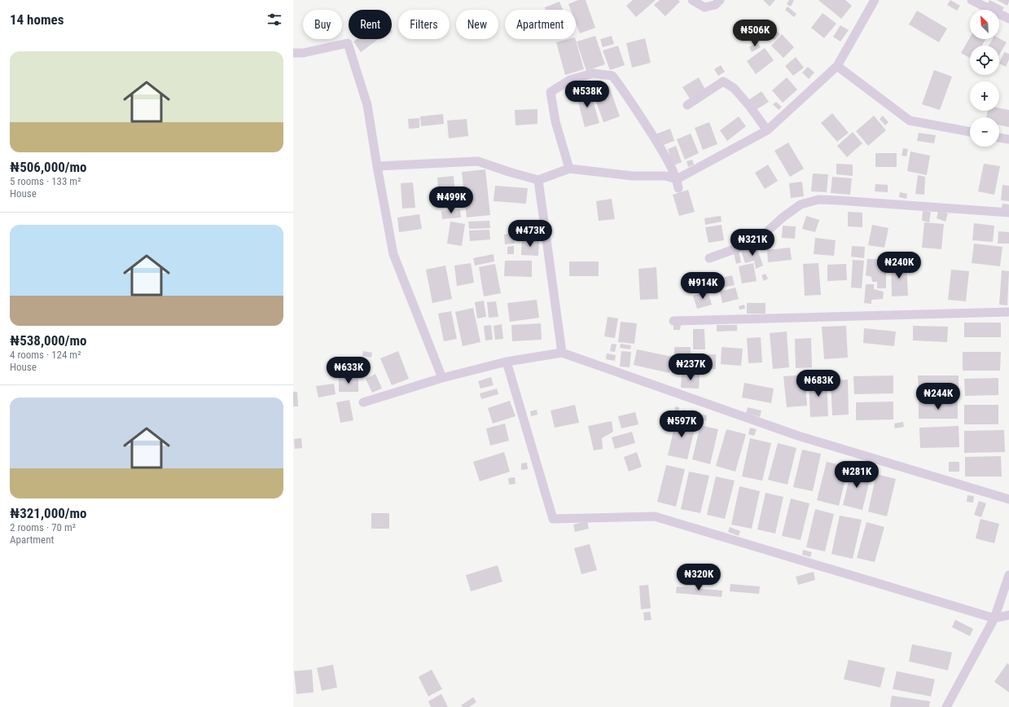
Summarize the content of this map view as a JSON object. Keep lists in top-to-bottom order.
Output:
{
  "north": "top left",
  "page": {
    "heading": "14 homes",
    "map_buttons": ["+", "−"],
    "chip": [
      "Buy",
      "Rent",
      "Filters",
      "New",
      "Apartment"
    ],
    "price": [
      "₦506K",
      "₦538K",
      "₦499K",
      "₦473K",
      "₦321K",
      "₦240K",
      "₦914K",
      "₦237K",
      "₦633K",
      "₦683K",
      "₦244K",
      "₦597K",
      "₦281K",
      "₦320K"
    ],
    "list": [
      {
        "name": "₦506,000/mo",
        "note": "5 rooms · 133 m² · House"
      },
      {
        "name": "₦538,000/mo",
        "note": "4 rooms · 124 m² · House"
      },
      {
        "name": "₦321,000/mo",
        "note": "2 rooms · 70 m² · Apartment"
      }
    ]
  }
}
